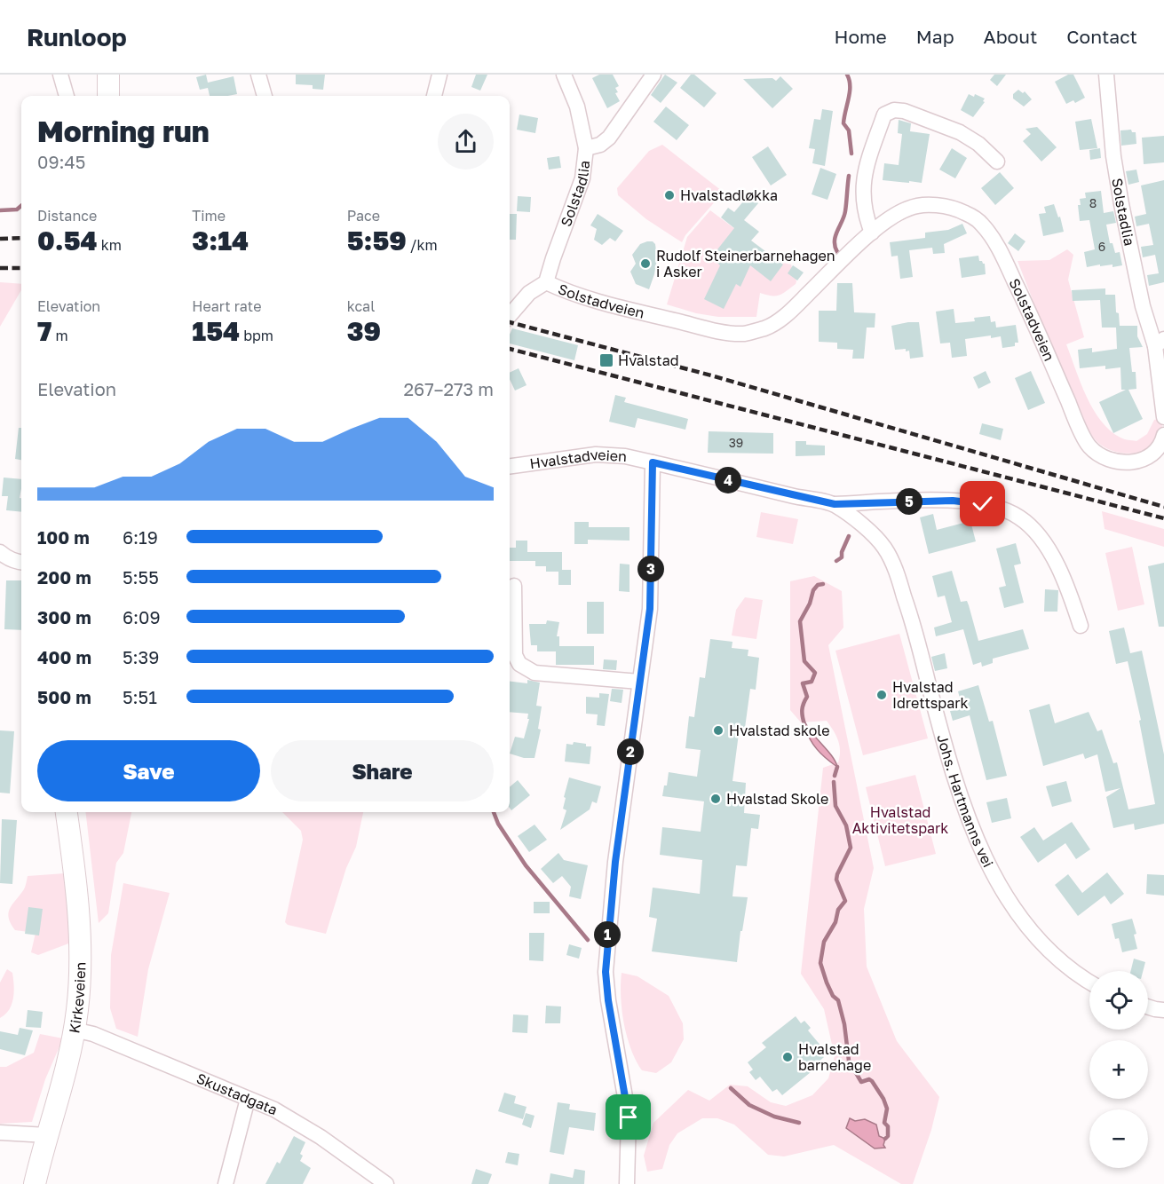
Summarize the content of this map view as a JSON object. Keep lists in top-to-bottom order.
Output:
{
  "streets": {
    "main road": ["Kirkeveien"],
    "street": [
      "Solstadlia",
      "Solstadveien",
      "Hvalstadveien",
      "Johs. Hartmanns vei",
      "Skustadgata"
    ]
  },
  "crossings": [
    ["Solstadlia", "Solstadveien"],
    ["Hvalstadveien", "Johs. Hartmanns vei"],
    ["Kirkeveien", "Skustadgata"]
  ],
  "parks": ["Hvalstad Aktivitetspark"],
  "places": {
    "other": [
      "Hvalstadløkka",
      "Rudolf Steinerbarnehagen i Asker",
      "Hvalstad Idrettspark",
      "Hvalstad skole",
      "Hvalstad Skole",
      "Hvalstad barnehage"
    ],
    "transit": ["Hvalstad"]
  },
  "house_numbers": ["8", "6", "39"],
  "page": {
    "header": "Runloop",
    "nav": [
      "Home",
      "Map",
      "About",
      "Contact"
    ],
    "heading": ["Morning run", "09:45"],
    "stats": [
      ["Distance", "0.54 km"],
      ["Time", "3:14"],
      ["Pace", "5:59 /km"],
      ["Elevation", "7 m"],
      ["Heart rate", "154 bpm"],
      ["kcal", "39"]
    ],
    "chart": ["Elevation", "267–273 m"],
    "pins": [
      "4",
      "5",
      "3",
      "2",
      "1"
    ],
    "list": [
      {
        "name": "100 m",
        "note": "6:19"
      },
      {
        "name": "200 m",
        "note": "5:55"
      },
      {
        "name": "300 m",
        "note": "6:09"
      },
      {
        "name": "400 m",
        "note": "5:39"
      },
      {
        "name": "500 m",
        "note": "5:51"
      }
    ],
    "buttons": ["Save", "Share"],
    "map_buttons": ["+", "−"]
  }
}
